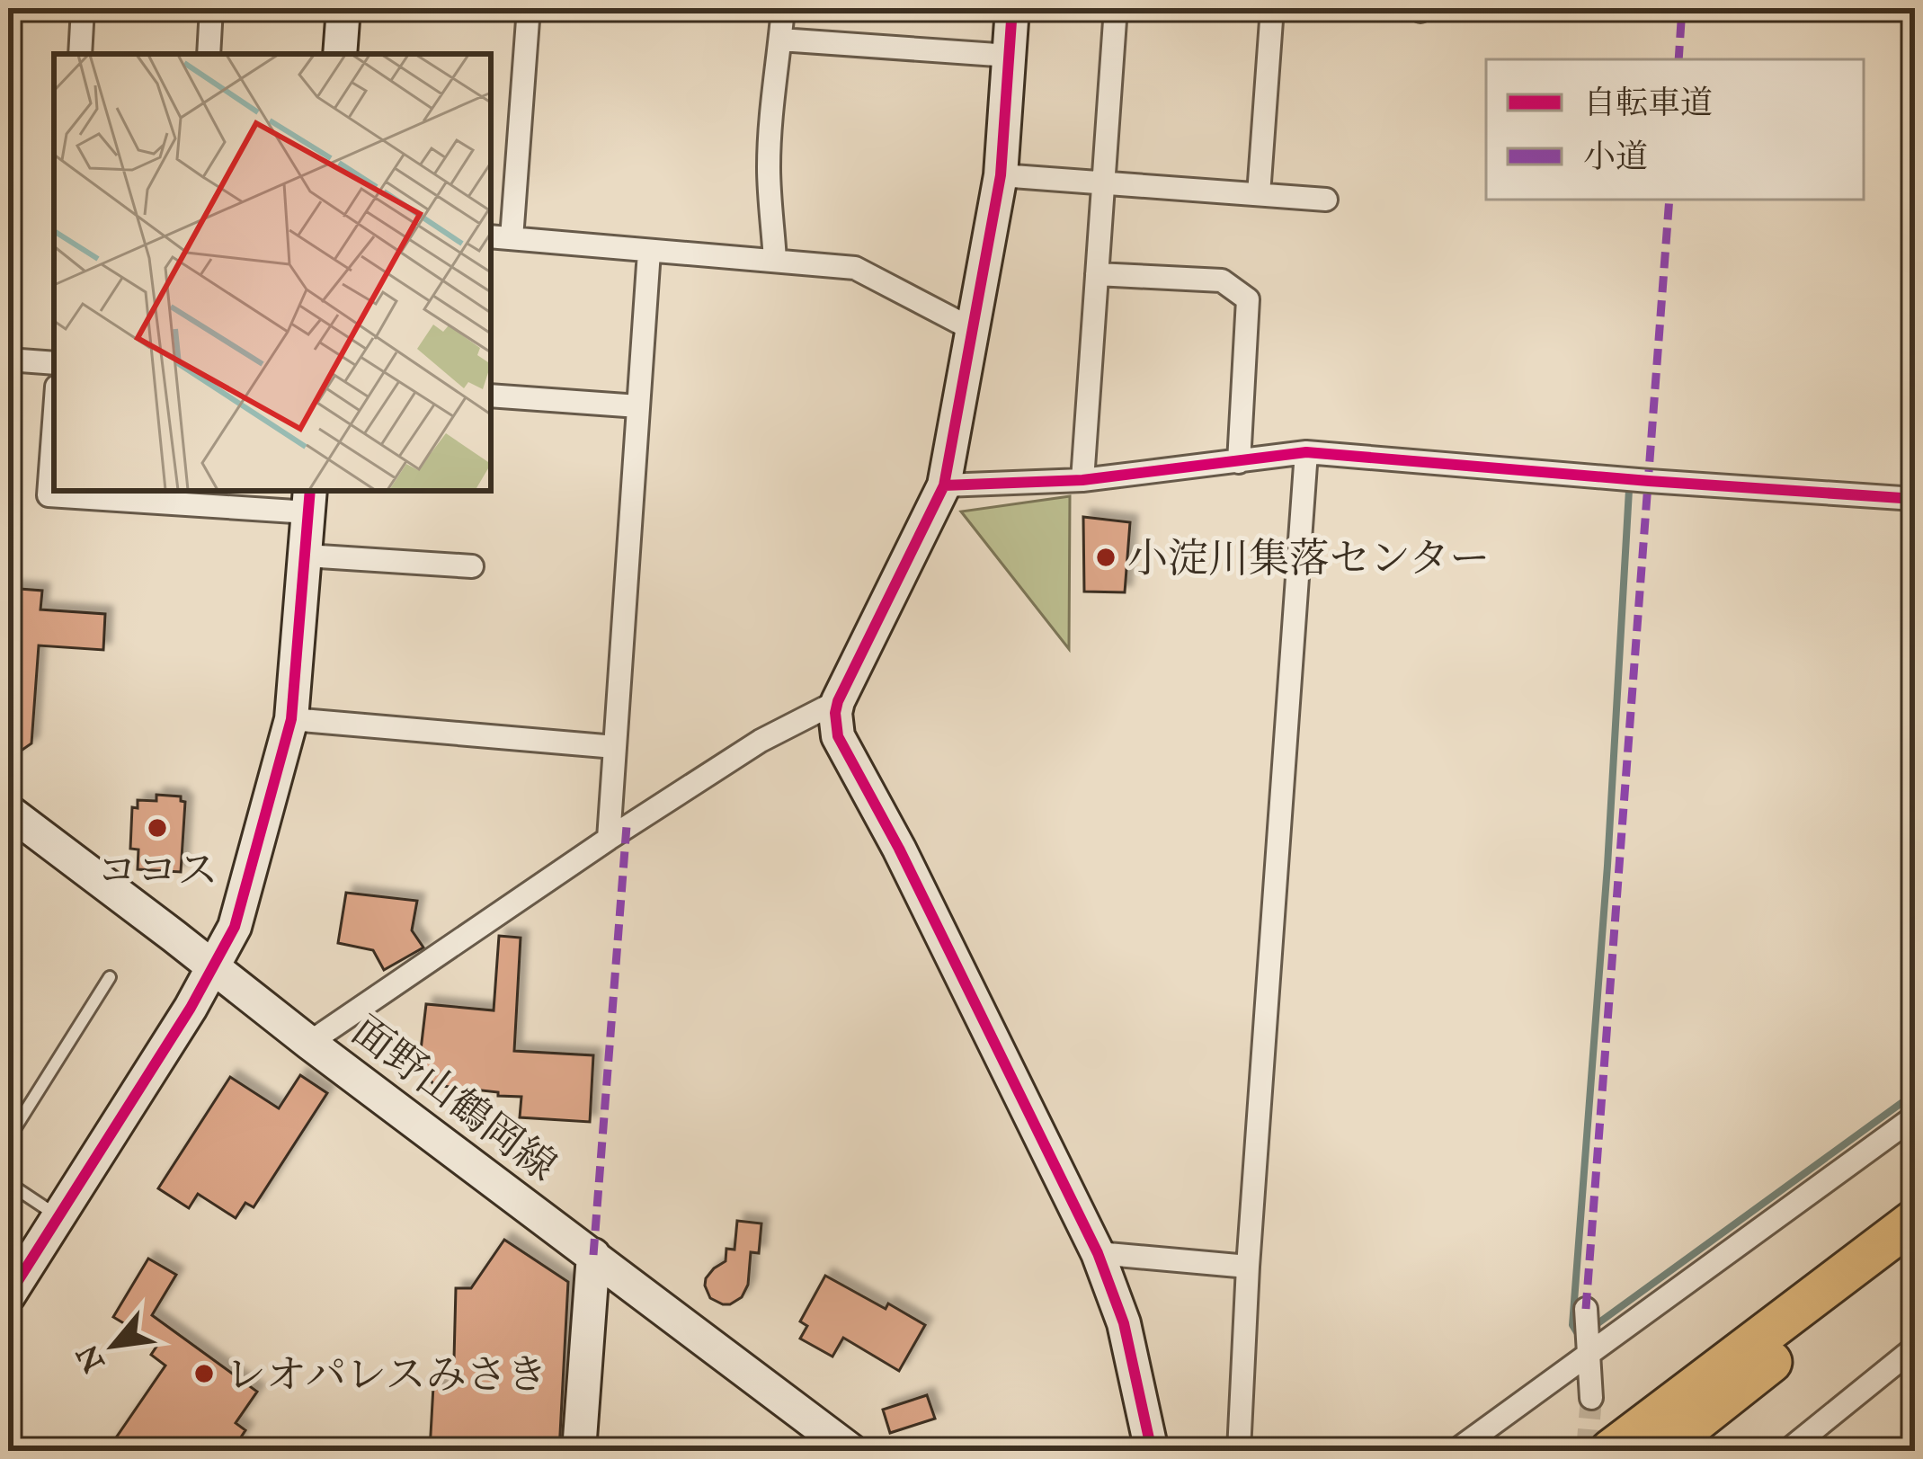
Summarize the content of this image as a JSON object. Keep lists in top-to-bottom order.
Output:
{
  "streets": {
    "street": ["面野山鶴岡線"]
  },
  "places": ["小淀川集落センター", "ココス", "レオパレスみさき"],
  "legend": ["自転車道", "小道"],
  "north": "bottom left"
}
